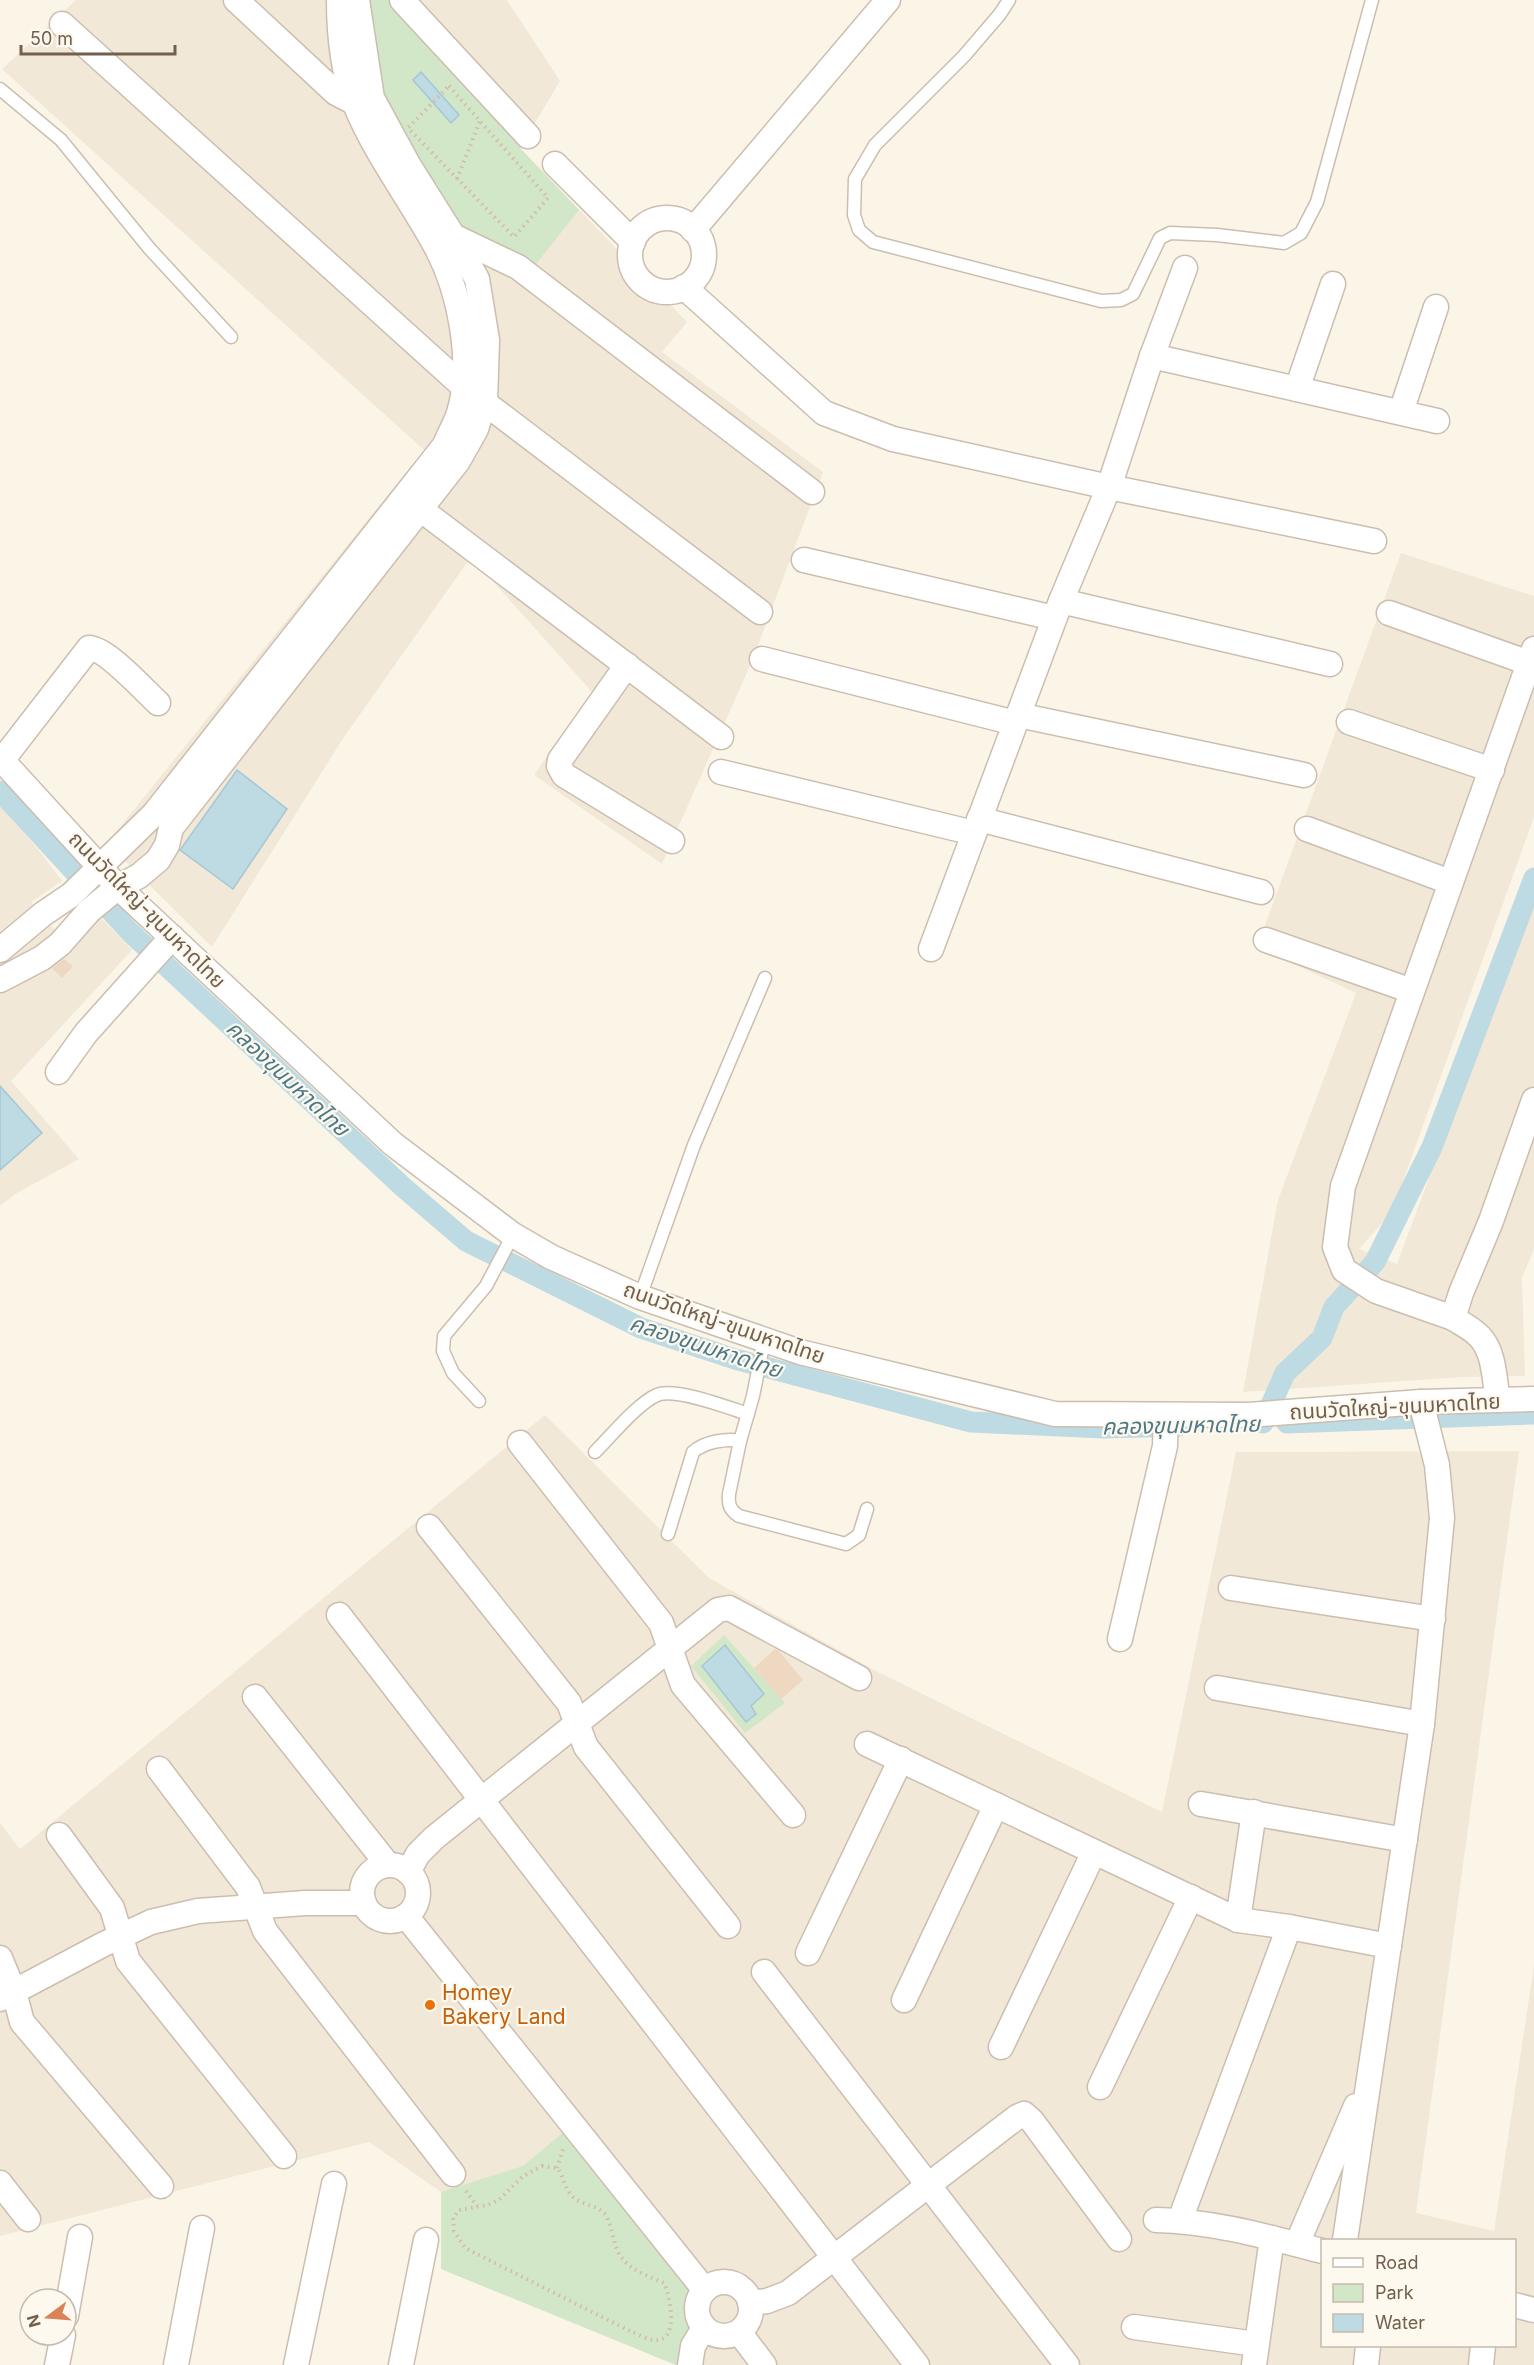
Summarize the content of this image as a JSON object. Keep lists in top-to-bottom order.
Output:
{
  "streets": {
    "street": ["ถนนวัดใหญ่-ขุนมหาดไทย"]
  },
  "water": ["คลองขุนมหาดไทย"],
  "places": ["Homey Bakery Land"],
  "legend": ["Road", "Park", "Water"],
  "scale_bar": "50 m",
  "north": "left"
}
